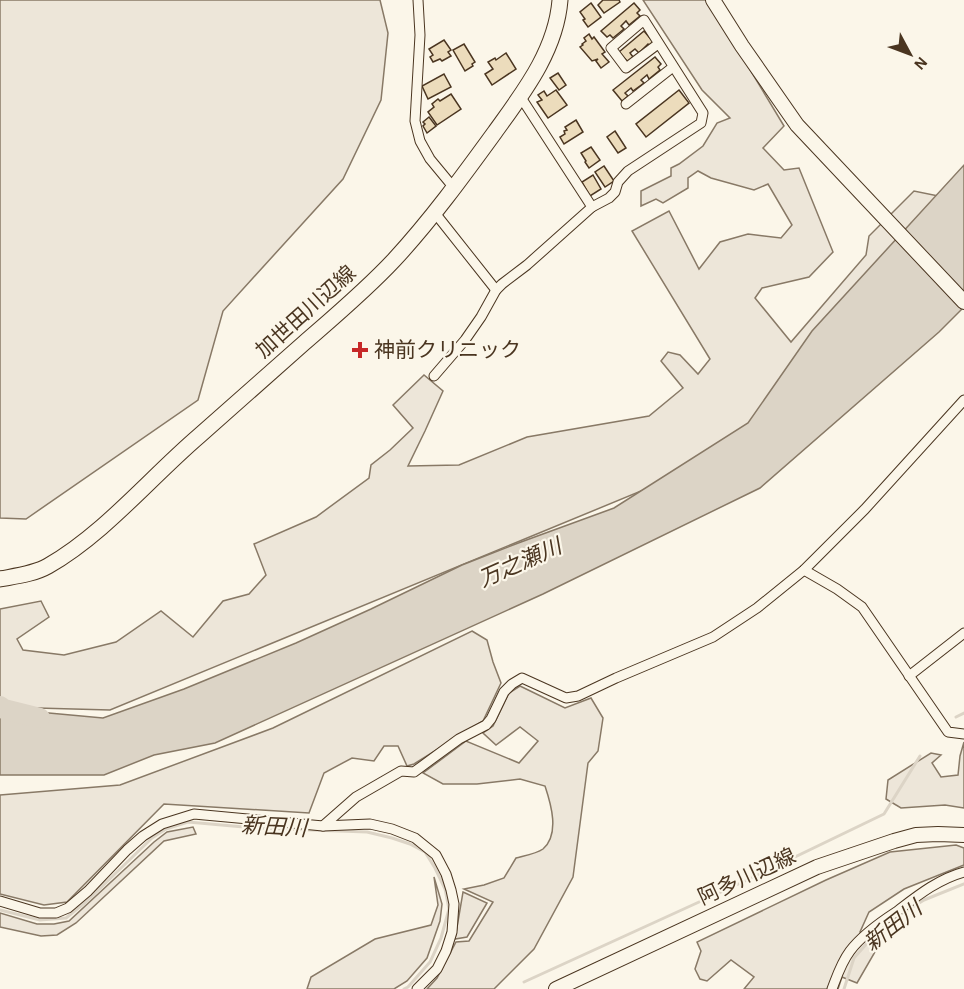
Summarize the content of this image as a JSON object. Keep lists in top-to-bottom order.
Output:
{
  "streets": {
    "main road": ["加世田川辺線", "阿多川辺線"]
  },
  "water": ["万之瀬川", "新田川"],
  "places": {
    "health": ["神前クリニック"]
  },
  "north": "bottom right"
}
